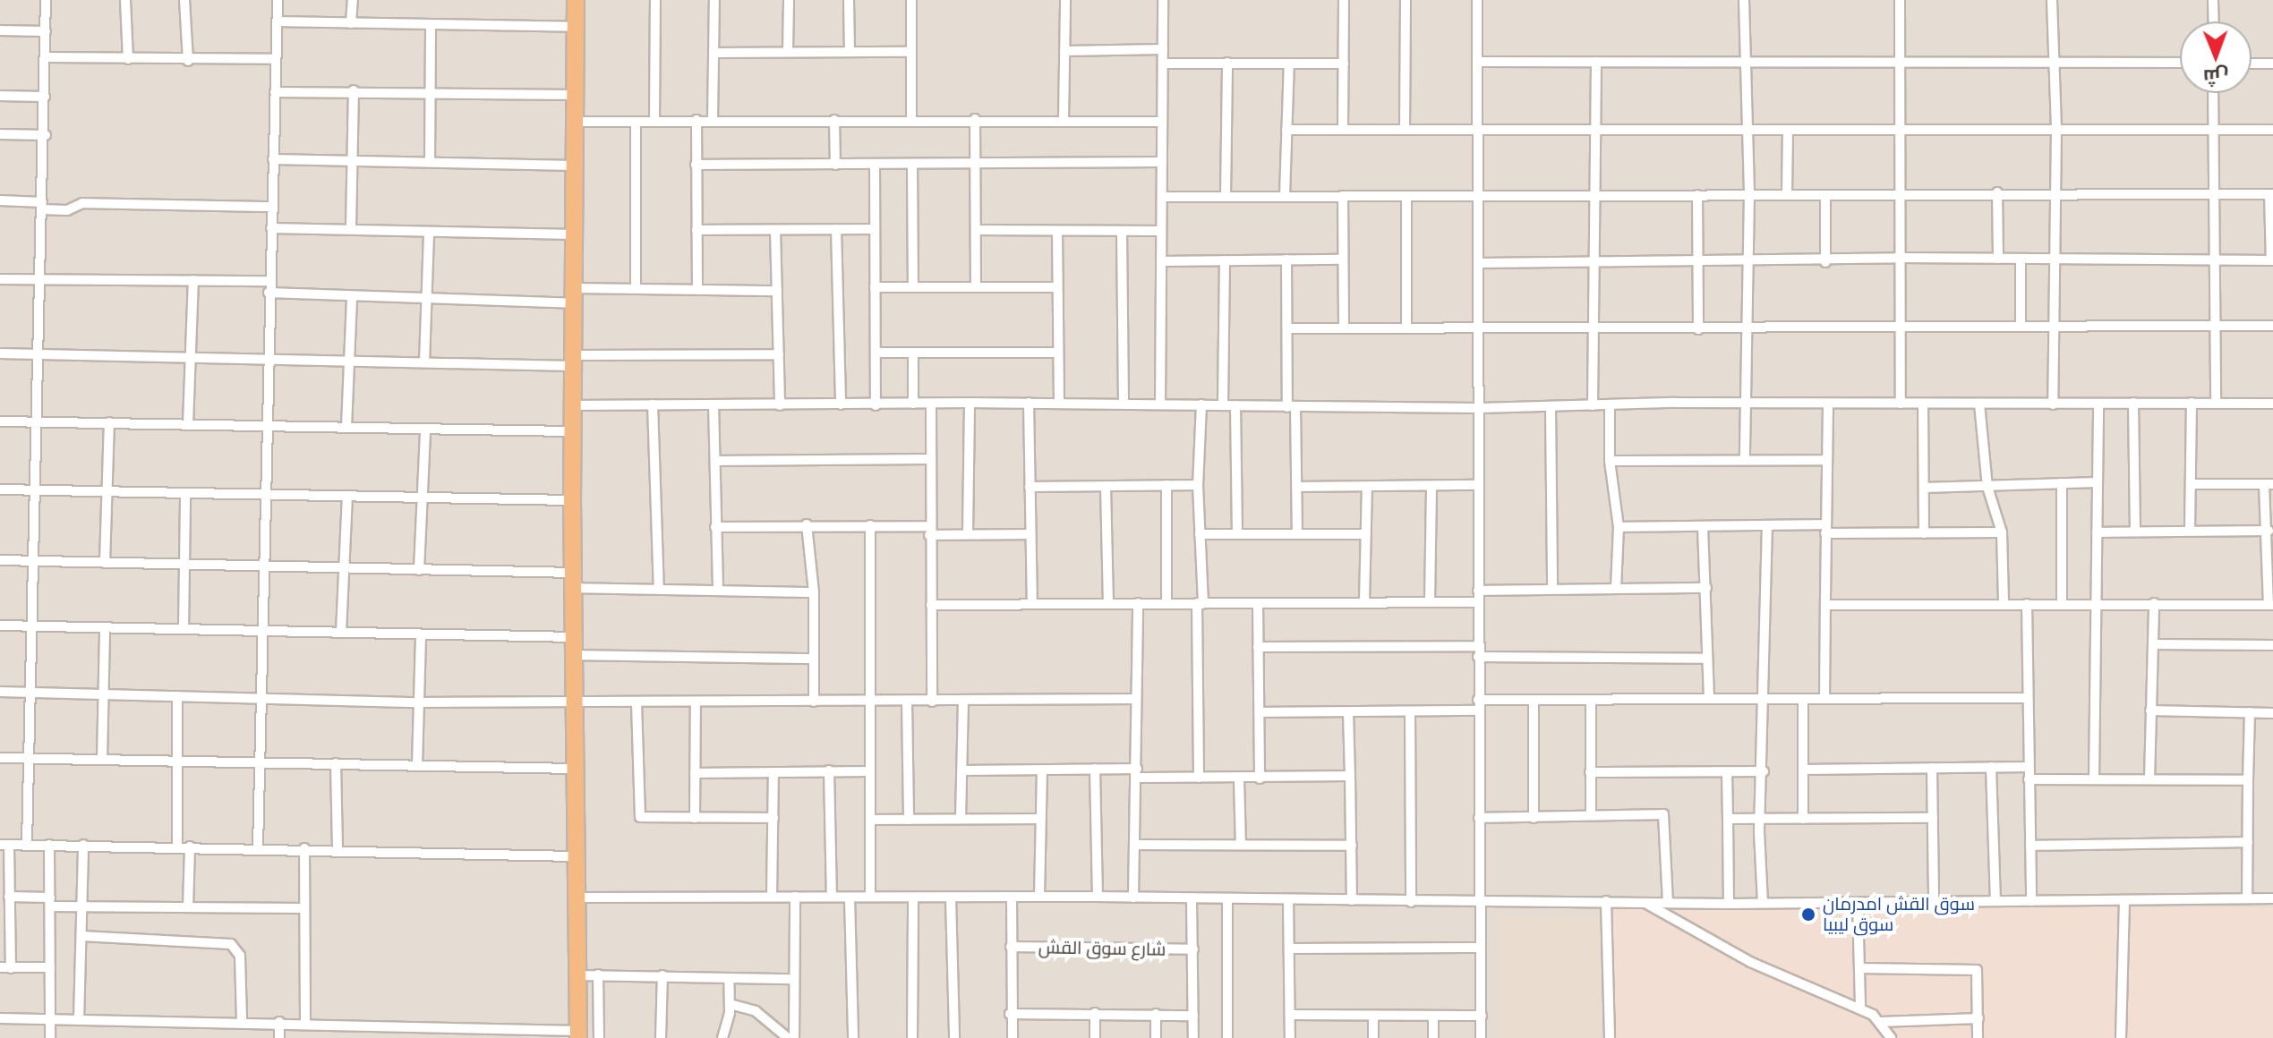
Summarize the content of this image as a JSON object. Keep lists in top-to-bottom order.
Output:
{
  "streets": {
    "street": ["شارع سوق القش"]
  },
  "places": ["سوق القش امدرمان سوق ليبيا"],
  "north": "bottom"
}
